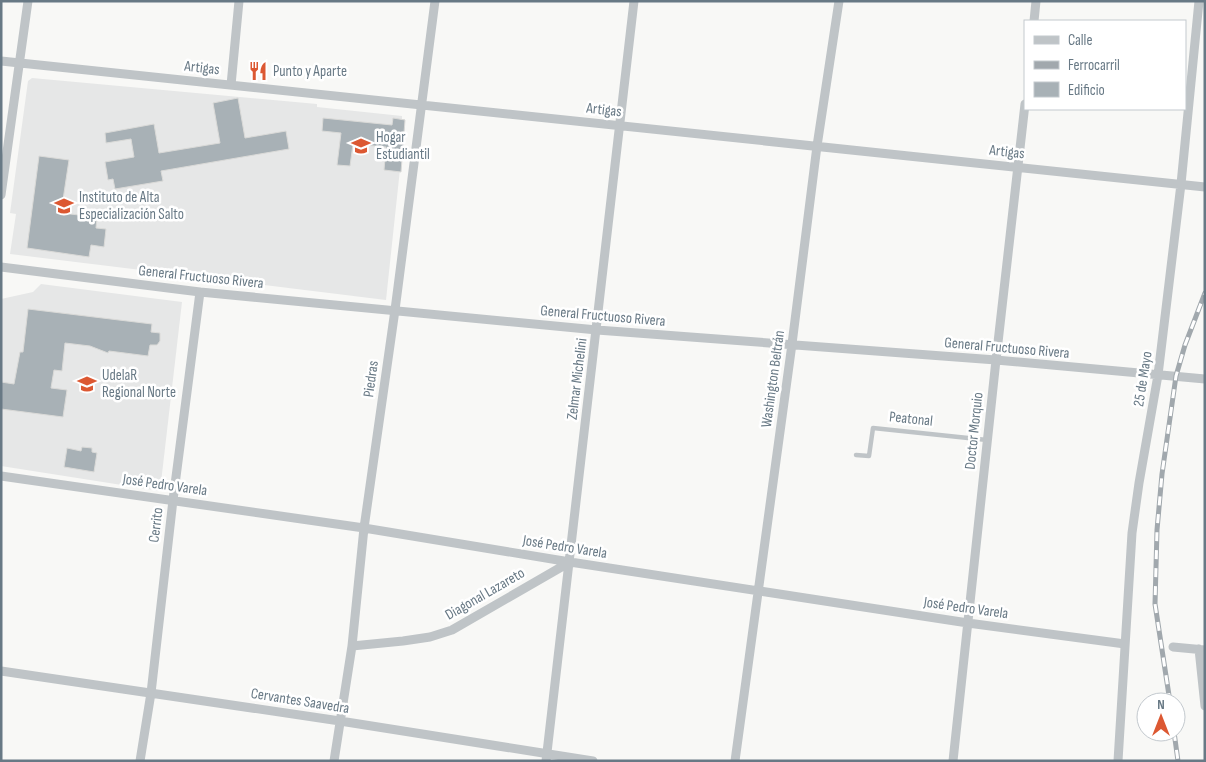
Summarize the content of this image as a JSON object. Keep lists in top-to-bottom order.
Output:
{
  "streets": {
    "street": [
      "Artigas",
      "General Fructuoso Rivera",
      "Piedras",
      "Zelmar Michelini",
      "Washington Beltrán",
      "25 de Mayo",
      "Doctor Morquio",
      "José Pedro Varela",
      "Cerrito",
      "Diagonal Lazareto",
      "Cervantes Saavedra"
    ],
    "lane": ["Peatonal"]
  },
  "crossings": [
    ["Artigas", "Piedras"],
    ["Artigas", "Zelmar Michelini"],
    ["Artigas", "Washington Beltrán"],
    ["Artigas", "25 de Mayo"],
    ["Artigas", "Doctor Morquio"],
    ["General Fructuoso Rivera", "Piedras"],
    ["General Fructuoso Rivera", "Zelmar Michelini"],
    ["General Fructuoso Rivera", "Washington Beltrán"],
    ["General Fructuoso Rivera", "25 de Mayo"],
    ["General Fructuoso Rivera", "Doctor Morquio"],
    ["General Fructuoso Rivera", "Cerrito"],
    ["Piedras", "José Pedro Varela"],
    ["Piedras", "Diagonal Lazareto"],
    ["Piedras", "Cervantes Saavedra"],
    ["Zelmar Michelini", "José Pedro Varela"],
    ["Zelmar Michelini", "Diagonal Lazareto"],
    ["Zelmar Michelini", "Cervantes Saavedra"],
    ["Washington Beltrán", "José Pedro Varela"],
    ["25 de Mayo", "José Pedro Varela"],
    ["Peatonal", "Doctor Morquio"],
    ["Doctor Morquio", "José Pedro Varela"],
    ["José Pedro Varela", "Cerrito"],
    ["José Pedro Varela", "Diagonal Lazareto"],
    ["Cerrito", "Cervantes Saavedra"]
  ],
  "places": {
    "restaurant": ["Punto y Aparte"],
    "school or university": ["Hogar Estudiantil", "Instituto de Alta Especialización Salto", "UdelaR Regional Norte"]
  },
  "legend": ["Calle", "Ferrocarril", "Edificio"],
  "north": "top"
}
